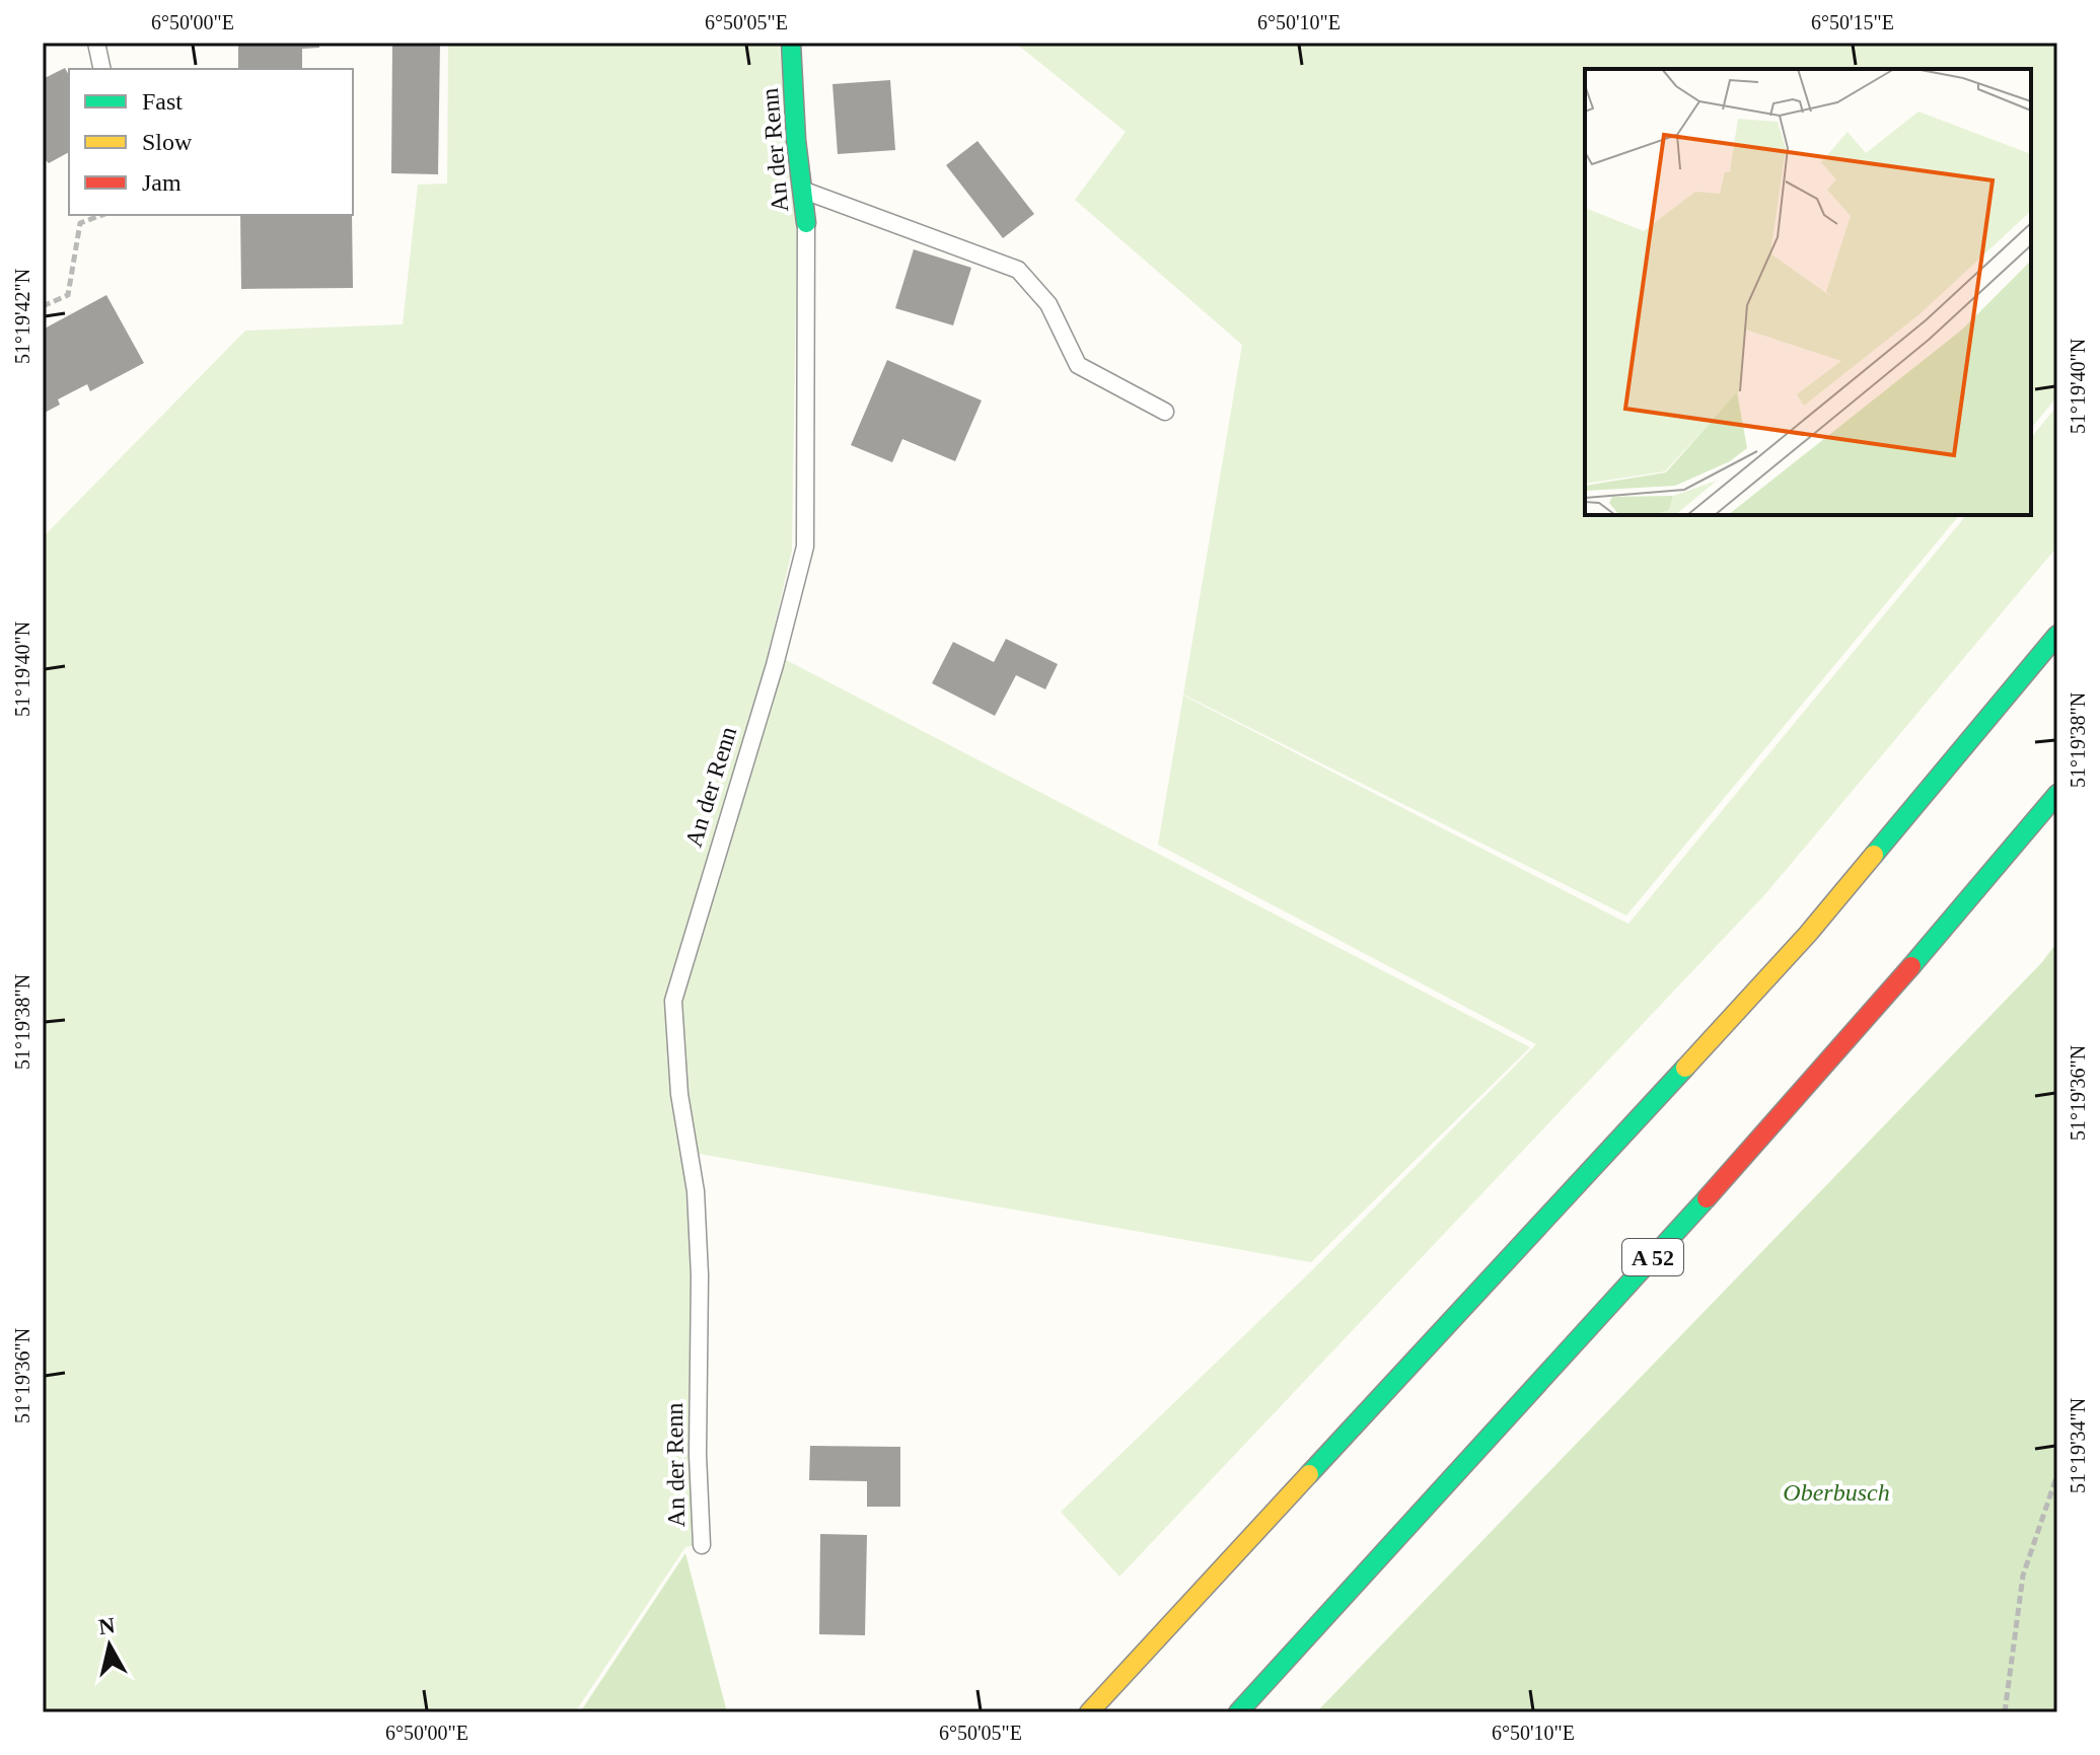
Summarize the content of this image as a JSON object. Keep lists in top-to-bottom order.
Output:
{
  "streets": {
    "main road": ["An der Renn", "A 52"]
  },
  "parks": ["Oberbusch"],
  "legend": ["Fast", "Slow", "Jam"],
  "north": "top",
  "coordinates": [
    "6°50'00\"E",
    "6°50'05\"E",
    "6°50'10\"E",
    "6°50'15\"E",
    "51°19'42\"N",
    "51°19'40\"N",
    "51°19'38\"N",
    "51°19'36\"N",
    "51°19'34\"N"
  ]
}
